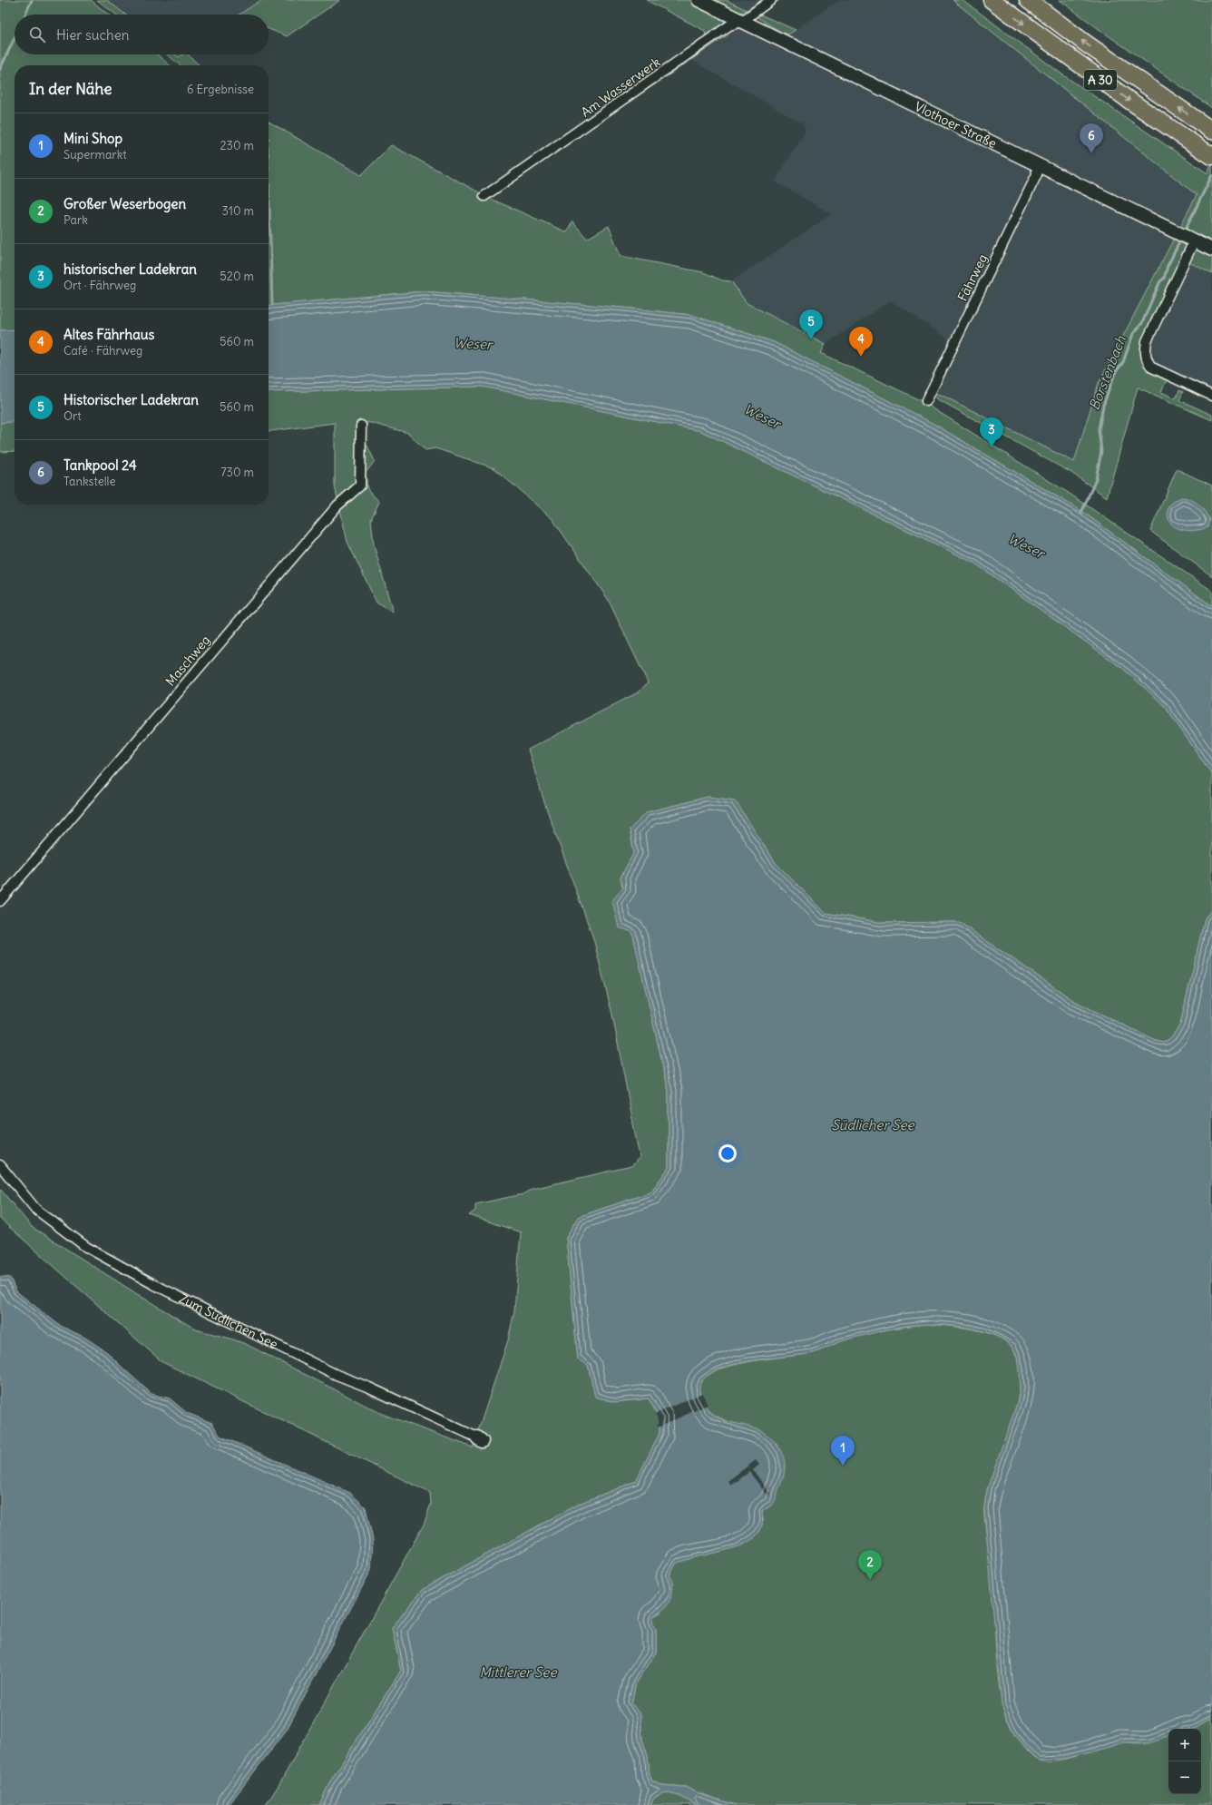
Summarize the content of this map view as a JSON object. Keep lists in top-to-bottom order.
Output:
{
  "streets": {
    "highway": ["A 30"],
    "main road": ["Vlothoer Straße"],
    "street": [
      "Am Wasserwerk",
      "Fährweg",
      "Maschweg",
      "Zum Südlichen See"
    ]
  },
  "crossings": [
    ["Am Wasserwerk", "Vlothoer Straße"],
    ["Vlothoer Straße", "Fährweg"]
  ],
  "water": [
    "Weser",
    "Borstenbach",
    "Südlicher See",
    "Mittlerer See"
  ],
  "page": {
    "search": "Hier suchen",
    "heading": ["In der Nähe", "6 Ergebnisse"],
    "list": [
      {
        "mark": "1",
        "name": "Mini Shop",
        "note": "Supermarkt",
        "value": "230 m"
      },
      {
        "mark": "2",
        "name": "Großer Weserbogen",
        "note": "Park",
        "value": "310 m"
      },
      {
        "mark": "3",
        "name": "historischer Ladekran",
        "note": "Ort · Fährweg",
        "value": "520 m"
      },
      {
        "mark": "4",
        "name": "Altes Fährhaus",
        "note": "Café · Fährweg",
        "value": "560 m"
      },
      {
        "mark": "5",
        "name": "Historischer Ladekran",
        "note": "Ort",
        "value": "560 m"
      },
      {
        "mark": "6",
        "name": "Tankpool 24",
        "note": "Tankstelle",
        "value": "730 m"
      }
    ],
    "pins": [
      "6",
      "5",
      "4",
      "3",
      "1",
      "2"
    ],
    "map_buttons": ["+", "−"]
  }
}
